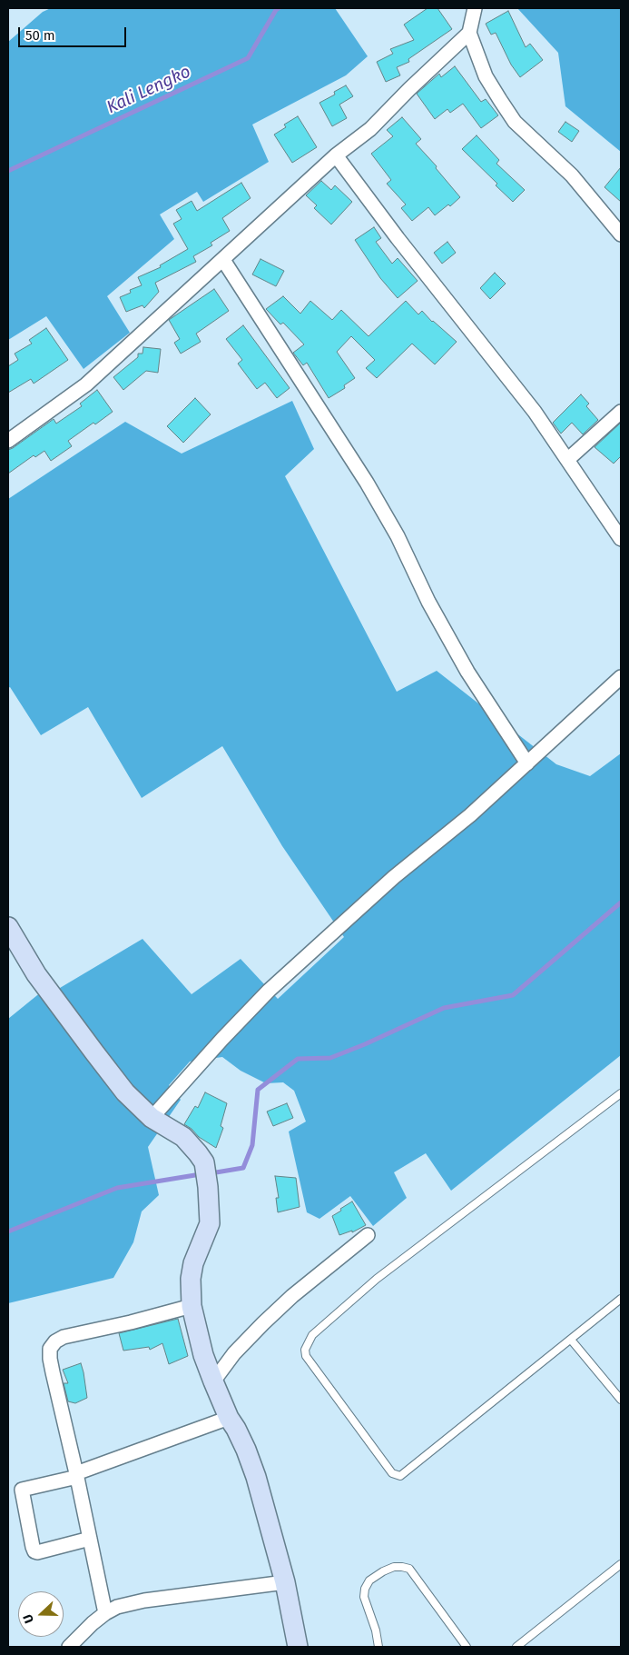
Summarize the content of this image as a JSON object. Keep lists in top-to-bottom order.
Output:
{
  "water": ["Kali Lengko"],
  "scale_bar": "50 m",
  "north": "left"
}
